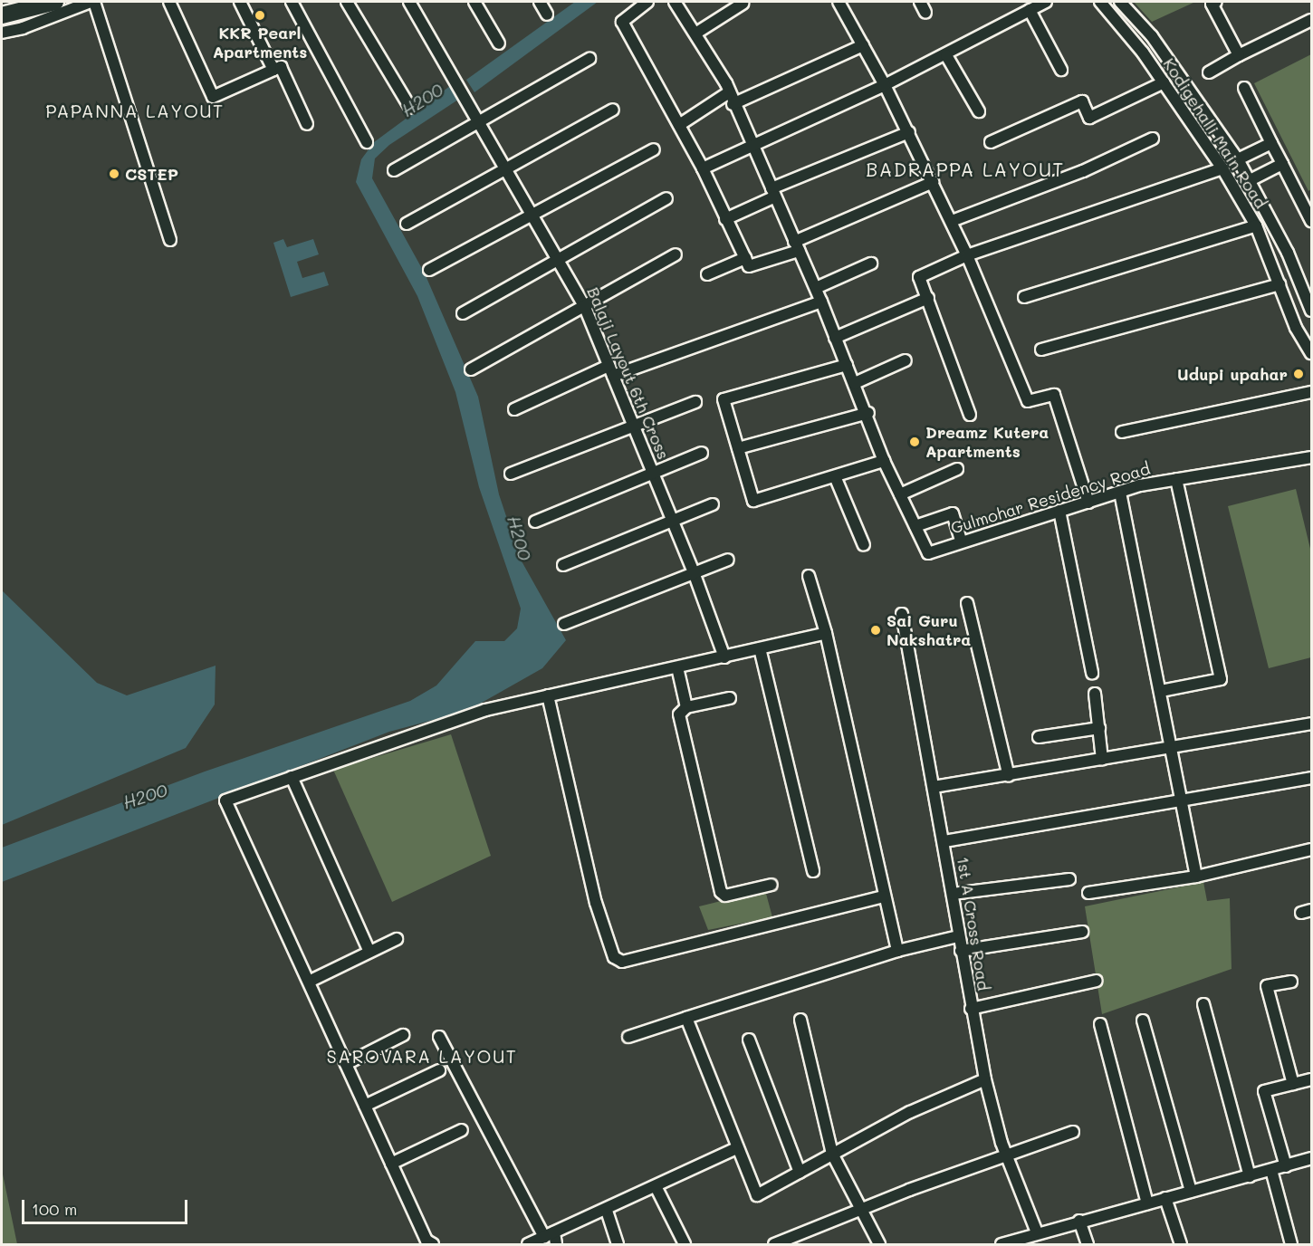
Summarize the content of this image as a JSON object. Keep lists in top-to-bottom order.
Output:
{
  "streets": {
    "street": [
      "Kodigehalli Main Road",
      "Balaji Layout 6th Cross",
      "Gulmohar Residency Road",
      "1st A Cross Road"
    ]
  },
  "districts": ["PAPANNA LAYOUT", "BADRAPPA LAYOUT", "SAROVARA LAYOUT"],
  "water": ["H200"],
  "places": [
    "KKR Pearl Apartments",
    "CSTEP",
    "Udupi upahar",
    "Dreamz Kutera Apartments",
    "Sai Guru Nakshatra"
  ],
  "scale_bar": "100 m"
}
